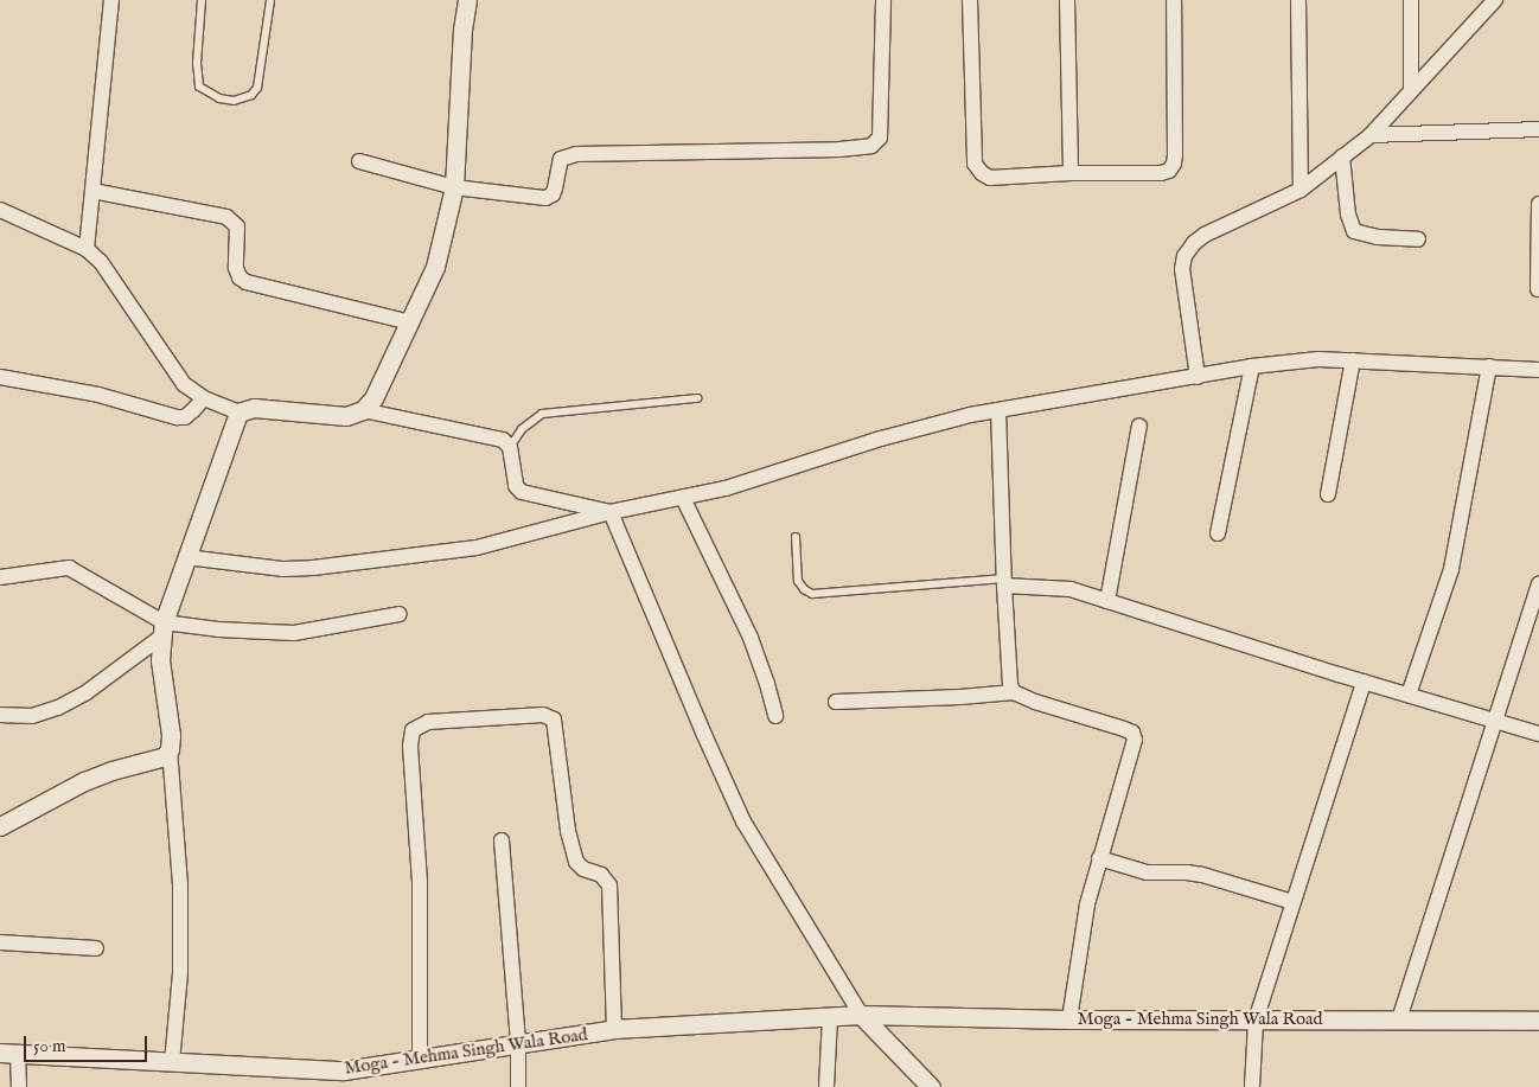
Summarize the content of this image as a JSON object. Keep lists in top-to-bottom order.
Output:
{
  "streets": {
    "street": ["Moga - Mehma Singh Wala Road"]
  },
  "scale_bar": "50 m"
}
